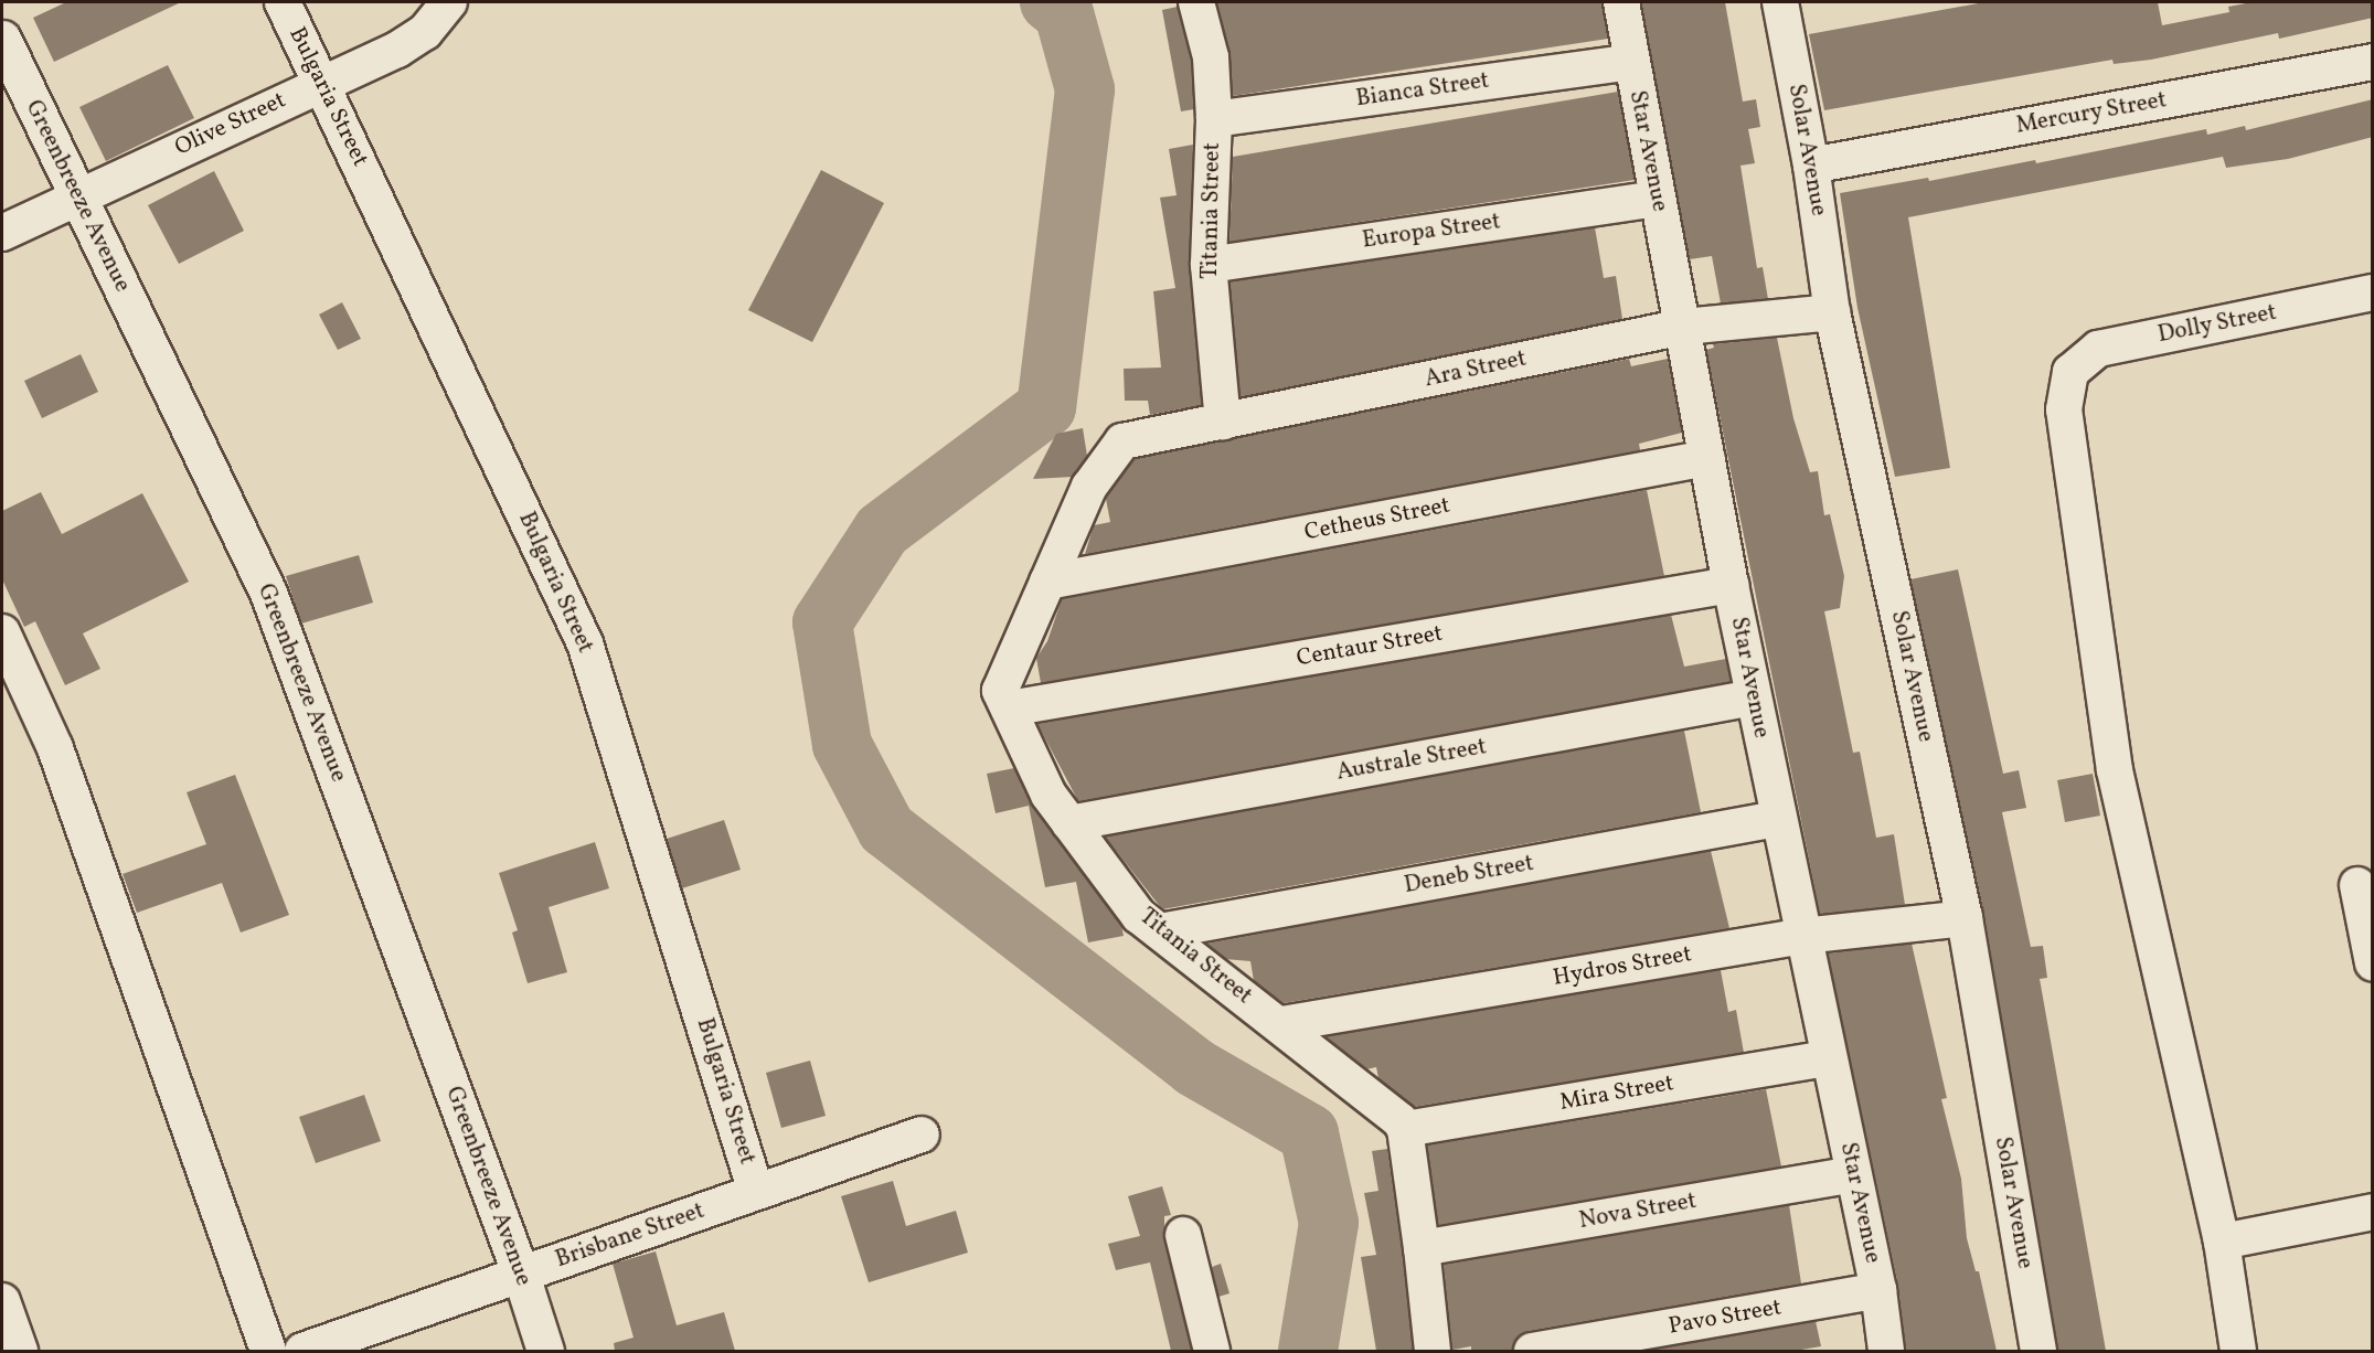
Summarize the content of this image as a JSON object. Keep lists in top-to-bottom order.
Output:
{
  "streets": {
    "street": [
      "Bianca Street",
      "Bulgaria Street",
      "Mercury Street",
      "Olive Street",
      "Solar Avenue",
      "Star Avenue",
      "Greenbreeze Avenue",
      "Titania Street",
      "Europa Street",
      "Dolly Street",
      "Ara Street",
      "Cetheus Street",
      "Centaur Street",
      "Australe Street",
      "Deneb Street",
      "Hydros Street",
      "Mira Street",
      "Nova Street",
      "Brisbane Street",
      "Pavo Street"
    ]
  },
  "crossings": [
    ["Bianca Street", "Star Avenue"],
    ["Bianca Street", "Titania Street"],
    ["Bulgaria Street", "Olive Street"],
    ["Bulgaria Street", "Brisbane Street"],
    ["Mercury Street", "Solar Avenue"],
    ["Olive Street", "Greenbreeze Avenue"],
    ["Solar Avenue", "Ara Street"],
    ["Solar Avenue", "Hydros Street"],
    ["Star Avenue", "Europa Street"],
    ["Star Avenue", "Ara Street"],
    ["Star Avenue", "Cetheus Street"],
    ["Star Avenue", "Centaur Street"],
    ["Star Avenue", "Australe Street"],
    ["Star Avenue", "Deneb Street"],
    ["Star Avenue", "Hydros Street"],
    ["Star Avenue", "Mira Street"],
    ["Star Avenue", "Nova Street"],
    ["Star Avenue", "Pavo Street"],
    ["Greenbreeze Avenue", "Brisbane Street"],
    ["Titania Street", "Europa Street"],
    ["Titania Street", "Ara Street"],
    ["Titania Street", "Cetheus Street"],
    ["Titania Street", "Centaur Street"],
    ["Titania Street", "Australe Street"],
    ["Titania Street", "Deneb Street"],
    ["Titania Street", "Hydros Street"],
    ["Titania Street", "Mira Street"]
  ]
}
